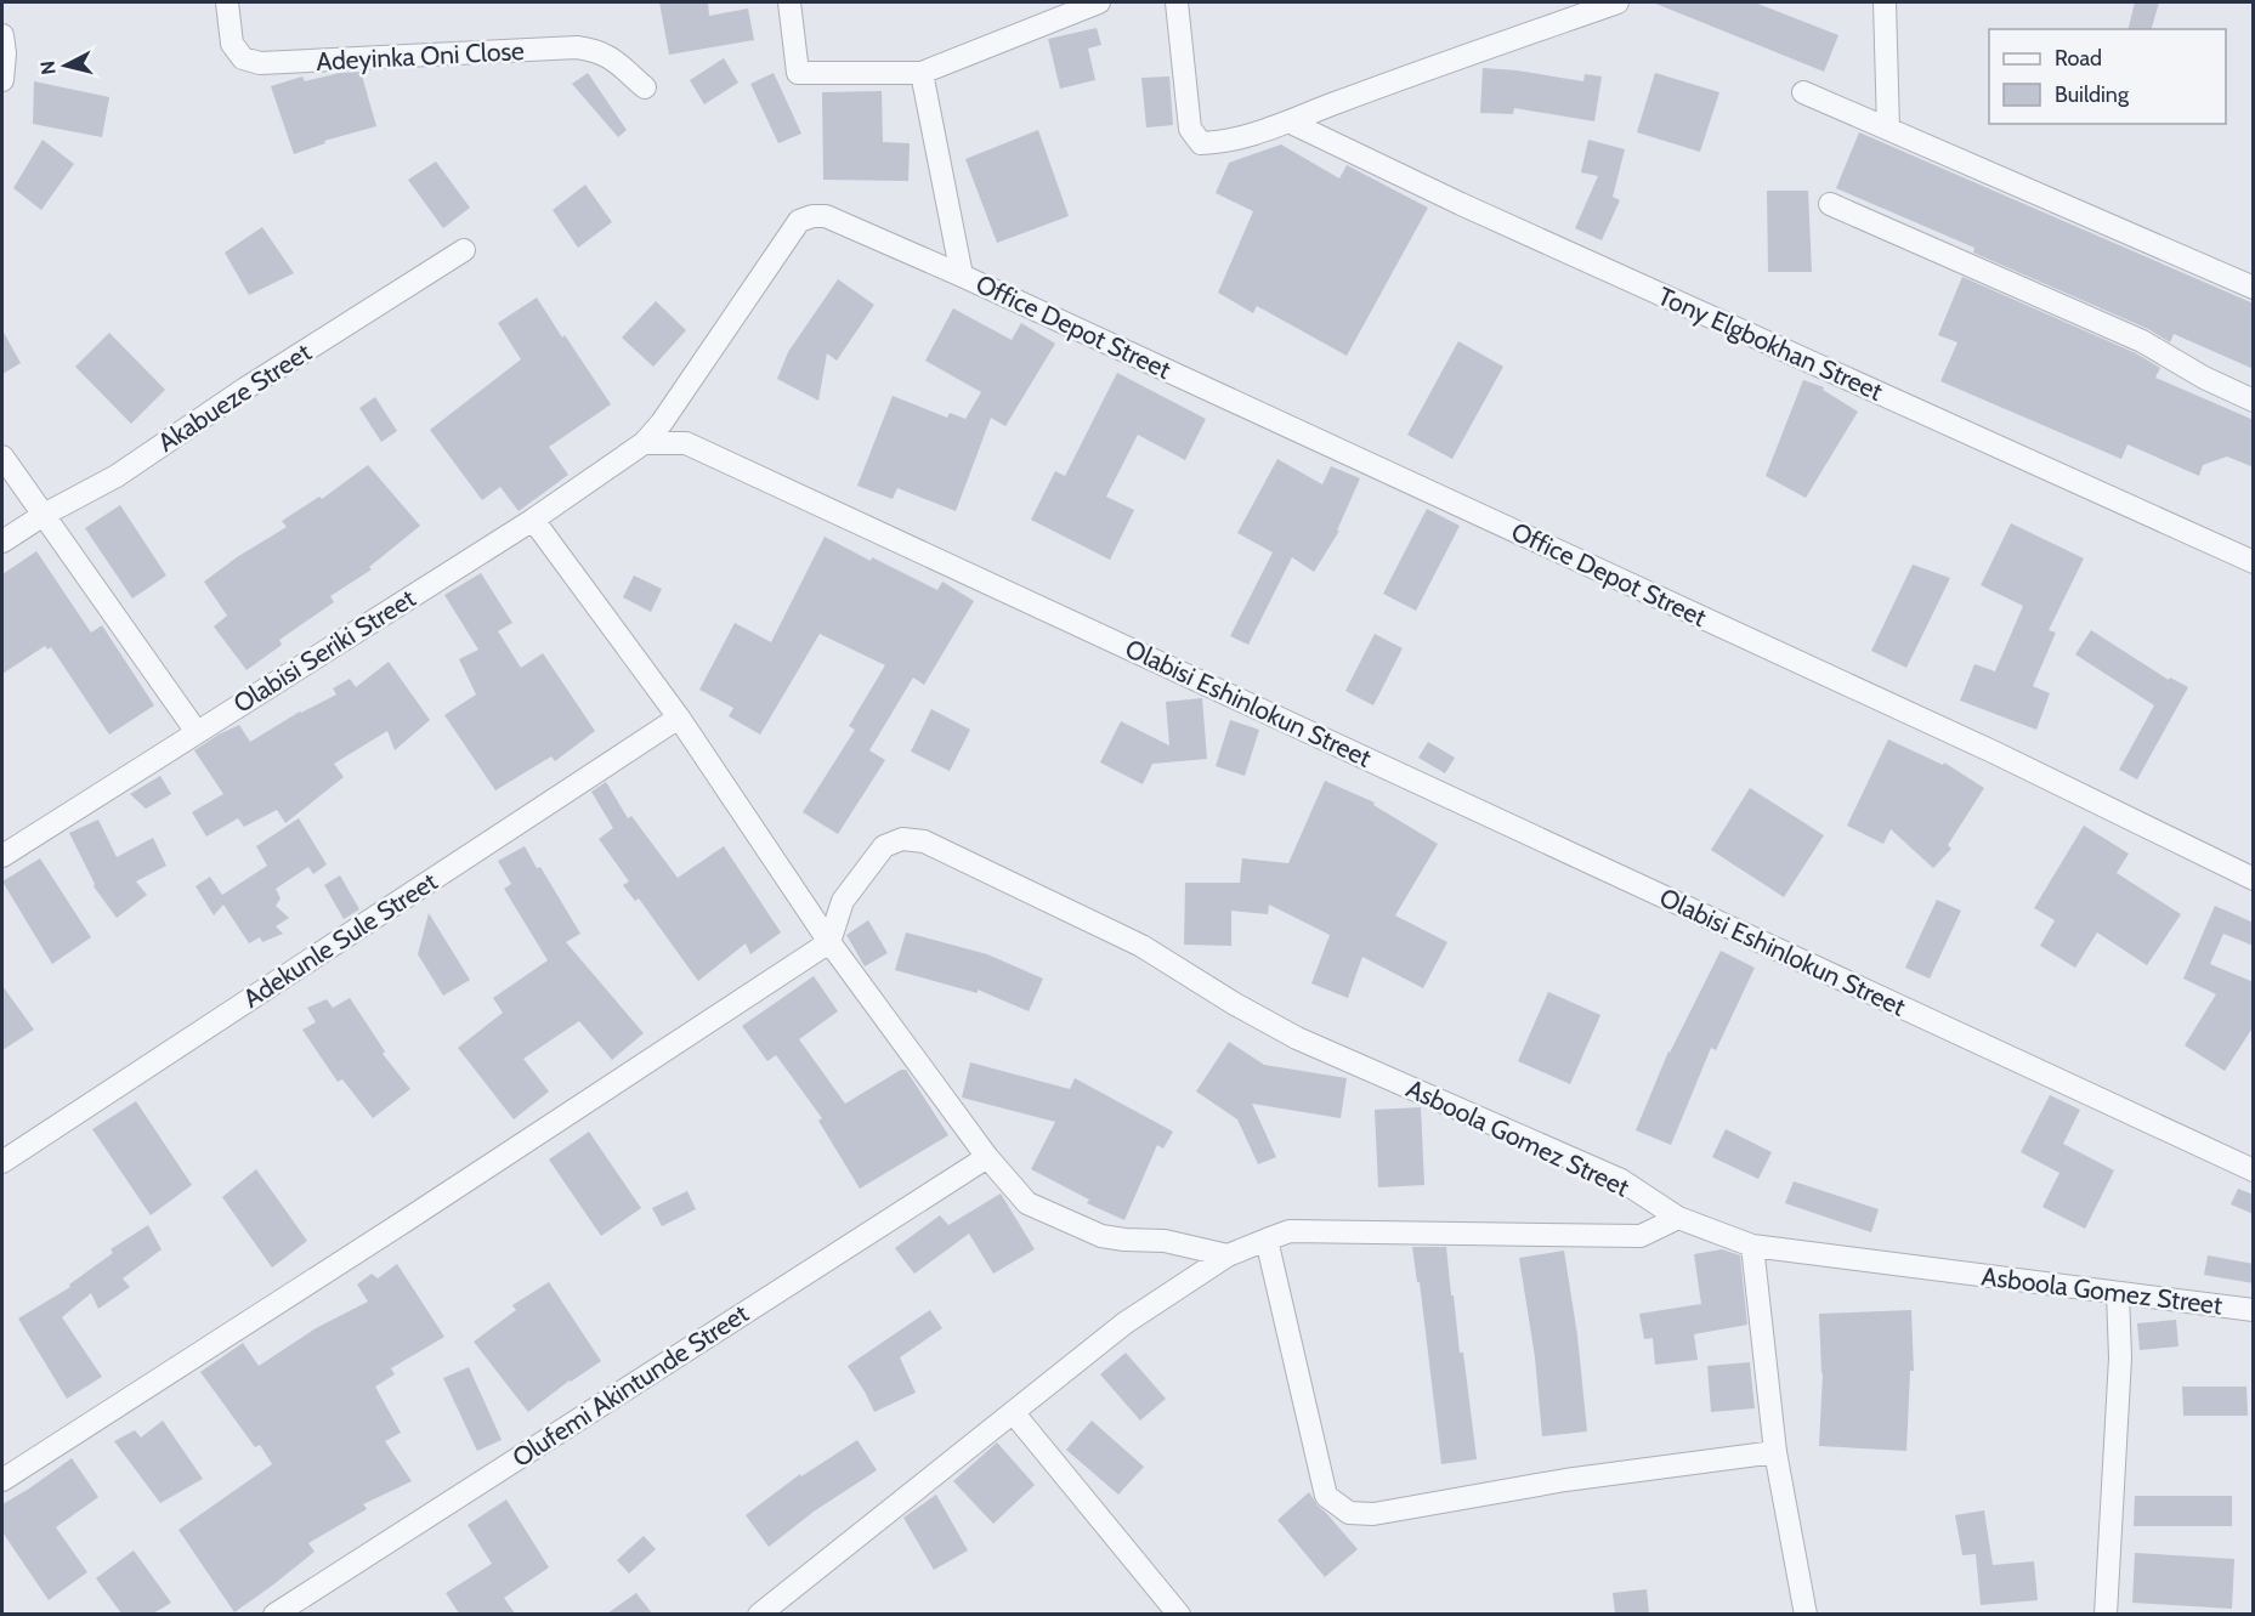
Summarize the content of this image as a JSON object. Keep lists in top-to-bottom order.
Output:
{
  "streets": {
    "street": [
      "Adeyinka Oni Close",
      "Office Depot Street",
      "Tony Elgbokhan Street",
      "Akabueze Street",
      "Olabisi Seriki Street",
      "Olabisi Eshinlokun Street",
      "Adekunle Sule Street",
      "Asboola Gomez Street",
      "Olufemi Akintunde Street"
    ]
  },
  "crossings": [
    ["Olabisi Seriki Street", "Olabisi Eshinlokun Street"]
  ],
  "legend": ["Road", "Building"],
  "north": "left"
}
